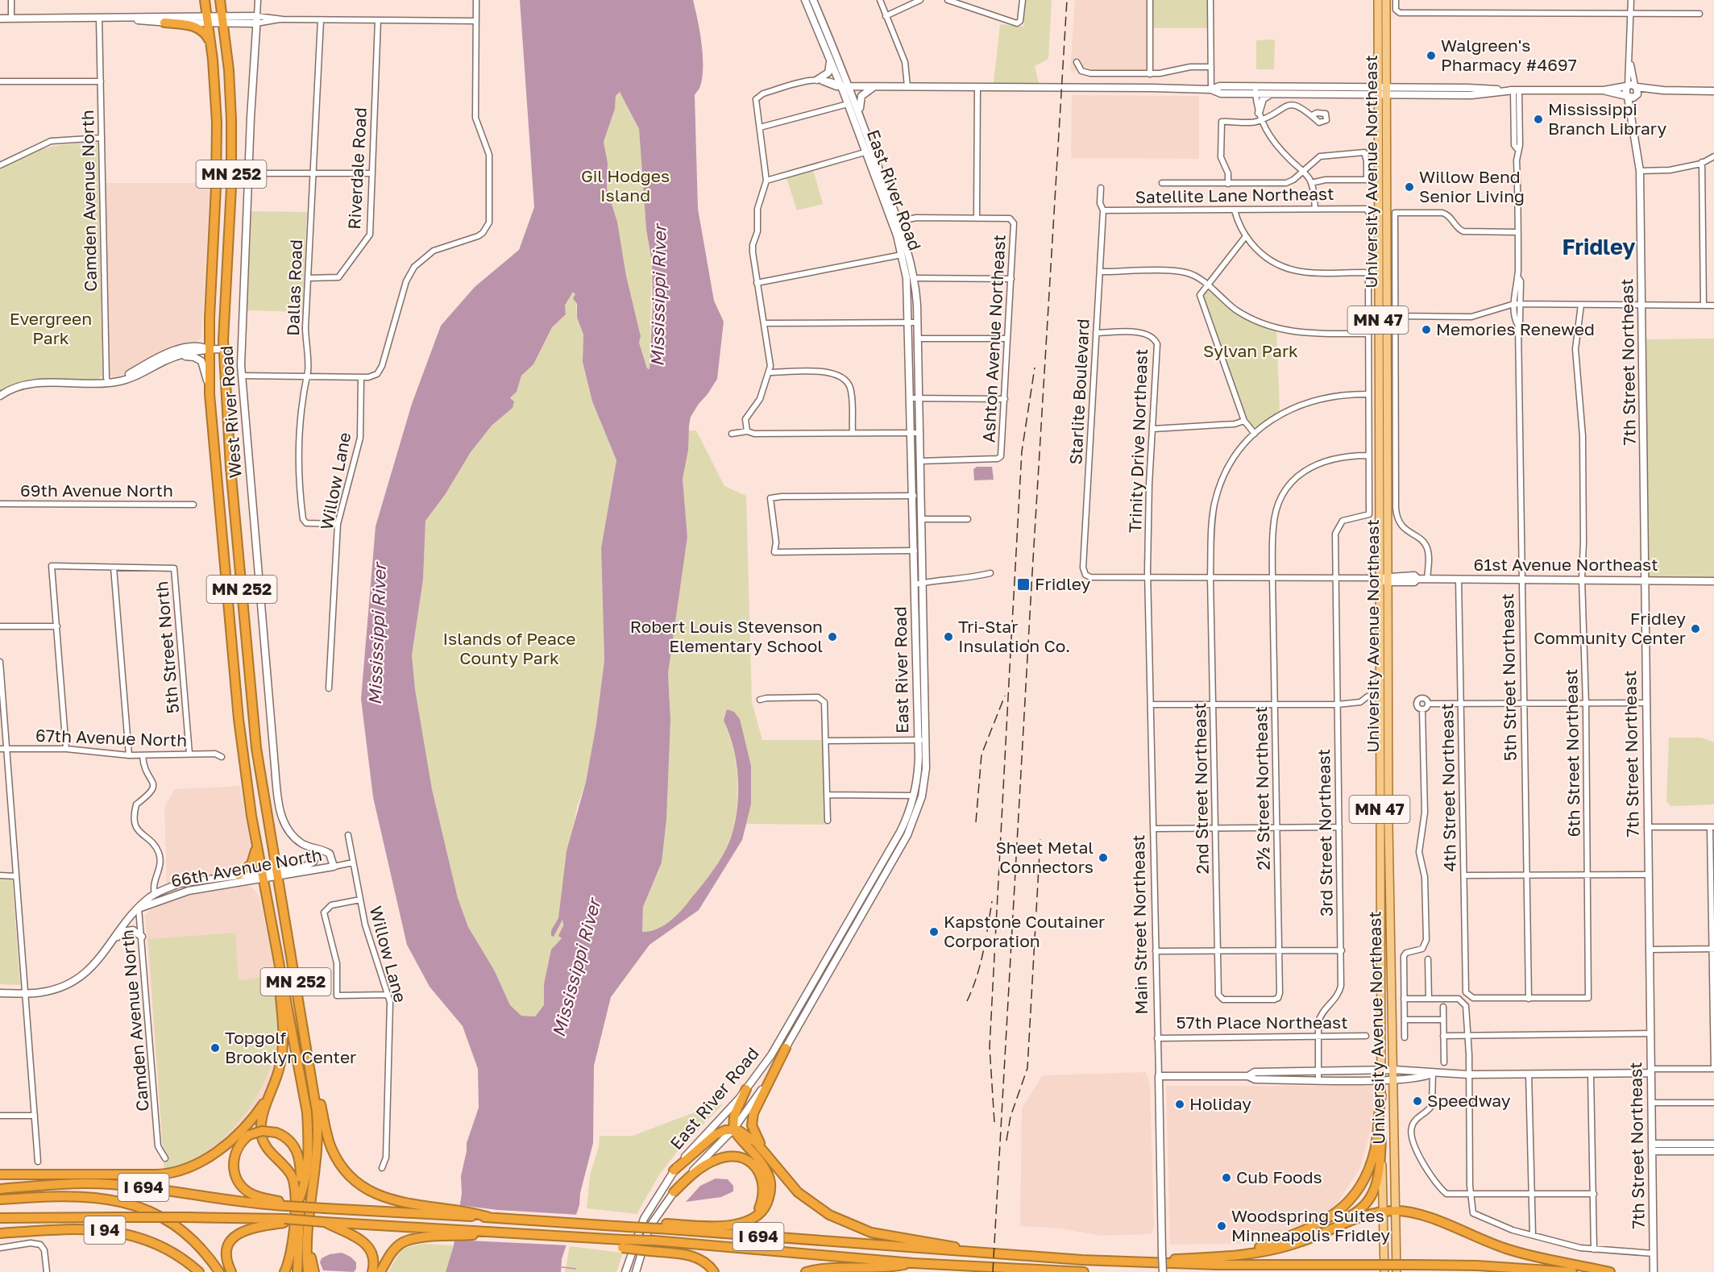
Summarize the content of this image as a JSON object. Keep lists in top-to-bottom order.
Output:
{
  "streets": {
    "highway": ["MN 252", "I 694", "I 94"],
    "main road": ["University Avenue Northeast", "MN 47"],
    "street": [
      "Riverdale Road",
      "East River Road",
      "Satellite Lane Northeast",
      "Camden Avenue North",
      "Dallas Road",
      "Ashton Avenue Northeast",
      "7th Street Northeast",
      "Starlite Boulevard",
      "West River Road",
      "Trinity Drive Northeast",
      "Willow Lane",
      "69th Avenue North",
      "61st Avenue Northeast",
      "5th Street North",
      "5th Street Northeast",
      "67th Avenue North",
      "6th Street Northeast",
      "4th Street Northeast",
      "2nd Street Northeast",
      "2½ Street Northeast",
      "3rd Street Northeast",
      "66th Avenue North",
      "Main Street Northeast",
      "57th Place Northeast"
    ]
  },
  "crossings": [
    ["Riverdale Road", "Dallas Road"],
    ["University Avenue Northeast", "Satellite Lane Northeast"],
    ["University Avenue Northeast", "61st Avenue Northeast"],
    ["MN 252", "66th Avenue North"],
    ["East River Road", "Ashton Avenue Northeast"],
    ["Satellite Lane Northeast", "Starlite Boulevard"],
    ["Camden Avenue North", "66th Avenue North"],
    ["Dallas Road", "Willow Lane"],
    ["7th Street Northeast", "61st Avenue Northeast"],
    ["Starlite Boulevard", "Trinity Drive Northeast"],
    ["Starlite Boulevard", "61st Avenue Northeast"],
    ["West River Road", "66th Avenue North"],
    ["Trinity Drive Northeast", "61st Avenue Northeast"],
    ["Trinity Drive Northeast", "Main Street Northeast"],
    ["Willow Lane", "66th Avenue North"],
    ["61st Avenue Northeast", "5th Street Northeast"],
    ["61st Avenue Northeast", "6th Street Northeast"],
    ["61st Avenue Northeast", "4th Street Northeast"],
    ["61st Avenue Northeast", "2nd Street Northeast"],
    ["61st Avenue Northeast", "2½ Street Northeast"],
    ["61st Avenue Northeast", "3rd Street Northeast"],
    ["61st Avenue Northeast", "Main Street Northeast"],
    ["5th Street North", "67th Avenue North"],
    ["5th Street Northeast", "6th Street Northeast"],
    ["5th Street Northeast", "4th Street Northeast"],
    ["6th Street Northeast", "4th Street Northeast"],
    ["2nd Street Northeast", "2½ Street Northeast"],
    ["2½ Street Northeast", "3rd Street Northeast"],
    ["3rd Street Northeast", "57th Place Northeast"],
    ["Main Street Northeast", "57th Place Northeast"]
  ],
  "districts": ["Fridley"],
  "water": ["Mississippi River"],
  "parks": [
    "Gil Hodges Island",
    "Evergreen Park",
    "Sylvan Park",
    "Islands of Peace County Park"
  ],
  "places": {
    "other": [
      "Walgreen's Pharmacy #4697",
      "Mississippi Branch Library",
      "Willow Bend Senior Living",
      "Memories Renewed",
      "Fridley Community Center",
      "Robert Louis Stevenson Elementary School",
      "Tri-Star Insulation Co.",
      "Sheet Metal Connectors",
      "Kapstone Coutainer Corporation",
      "Topgolf Brooklyn Center",
      "Speedway",
      "Holiday",
      "Cub Foods",
      "Woodspring Suites Minneapolis Fridley"
    ],
    "transit": ["Fridley"]
  }
}
